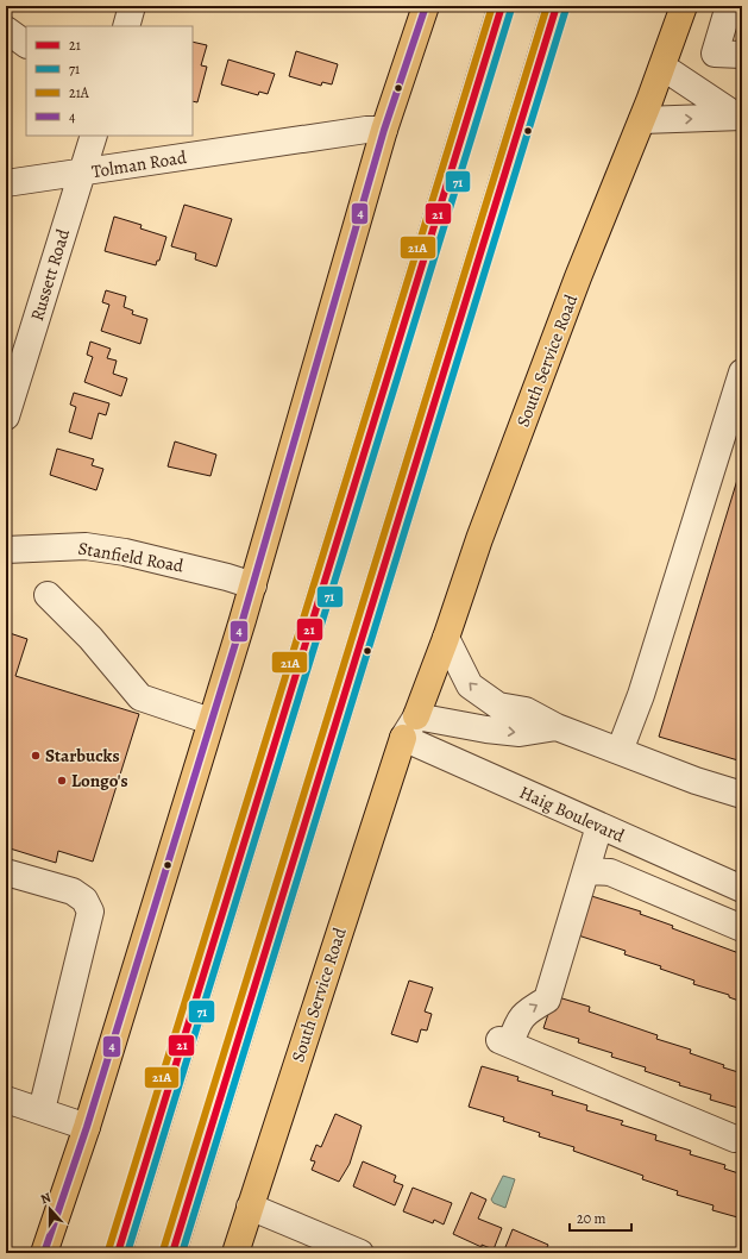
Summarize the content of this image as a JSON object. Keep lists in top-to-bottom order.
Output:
{
  "streets": {
    "main road": ["South Service Road"],
    "street": [
      "Tolman Road",
      "Russett Road",
      "Stanfield Road",
      "Haig Boulevard"
    ]
  },
  "crossings": [
    ["Tolman Road", "Russett Road"],
    ["South Service Road", "Haig Boulevard"]
  ],
  "places": ["Starbucks", "Longo's"],
  "lines": [
    "transit line 21",
    "transit line 21A",
    "transit line 4",
    "transit line 71"
  ],
  "legend": [
    "21",
    "71",
    "21A",
    "4"
  ],
  "scale_bar": "20 m",
  "north": "top"
}
